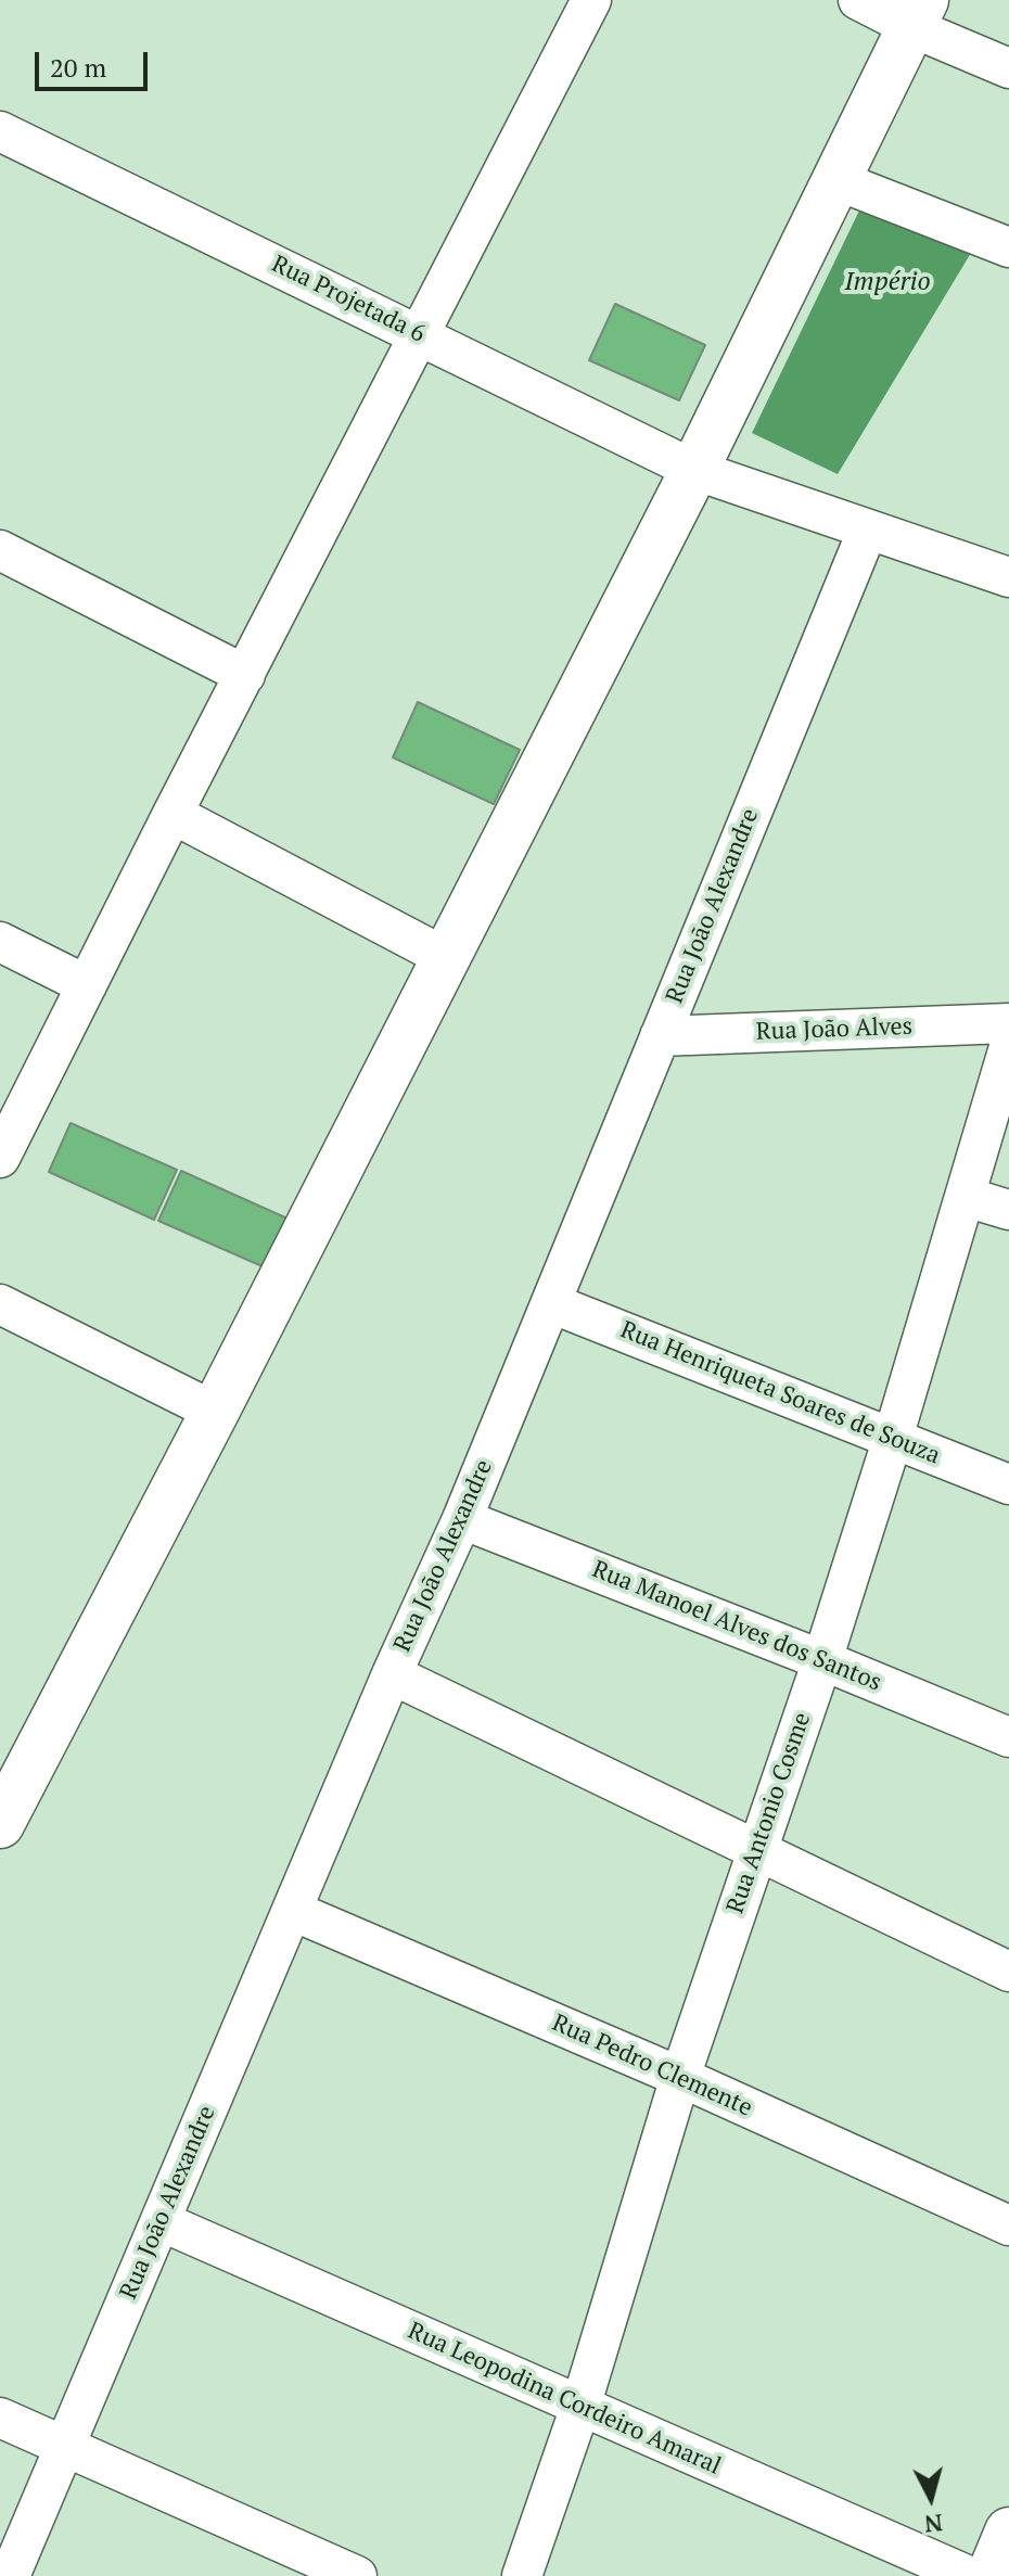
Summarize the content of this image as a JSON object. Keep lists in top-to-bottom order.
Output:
{
  "streets": {
    "street": [
      "Rua Projetada 6",
      "Rua João Alexandre",
      "Rua João Alves",
      "Rua Henriqueta Soares de Souza",
      "Rua Manoel Alves dos Santos",
      "Rua Antonio Cosme",
      "Rua Pedro Clemente",
      "Rua Leopodina Cordeiro Amaral"
    ]
  },
  "crossings": [
    ["Rua Projetada 6", "Rua João Alexandre"],
    ["Rua João Alexandre", "Rua João Alves"],
    ["Rua João Alexandre", "Rua Henriqueta Soares de Souza"],
    ["Rua João Alexandre", "Rua Manoel Alves dos Santos"],
    ["Rua João Alexandre", "Rua Pedro Clemente"],
    ["Rua João Alexandre", "Rua Leopodina Cordeiro Amaral"],
    ["Rua Henriqueta Soares de Souza", "Rua Antonio Cosme"],
    ["Rua Manoel Alves dos Santos", "Rua Antonio Cosme"],
    ["Rua Antonio Cosme", "Rua Pedro Clemente"],
    ["Rua Antonio Cosme", "Rua Leopodina Cordeiro Amaral"]
  ],
  "water": ["Império"],
  "scale_bar": "20 m",
  "north": "bottom"
}
